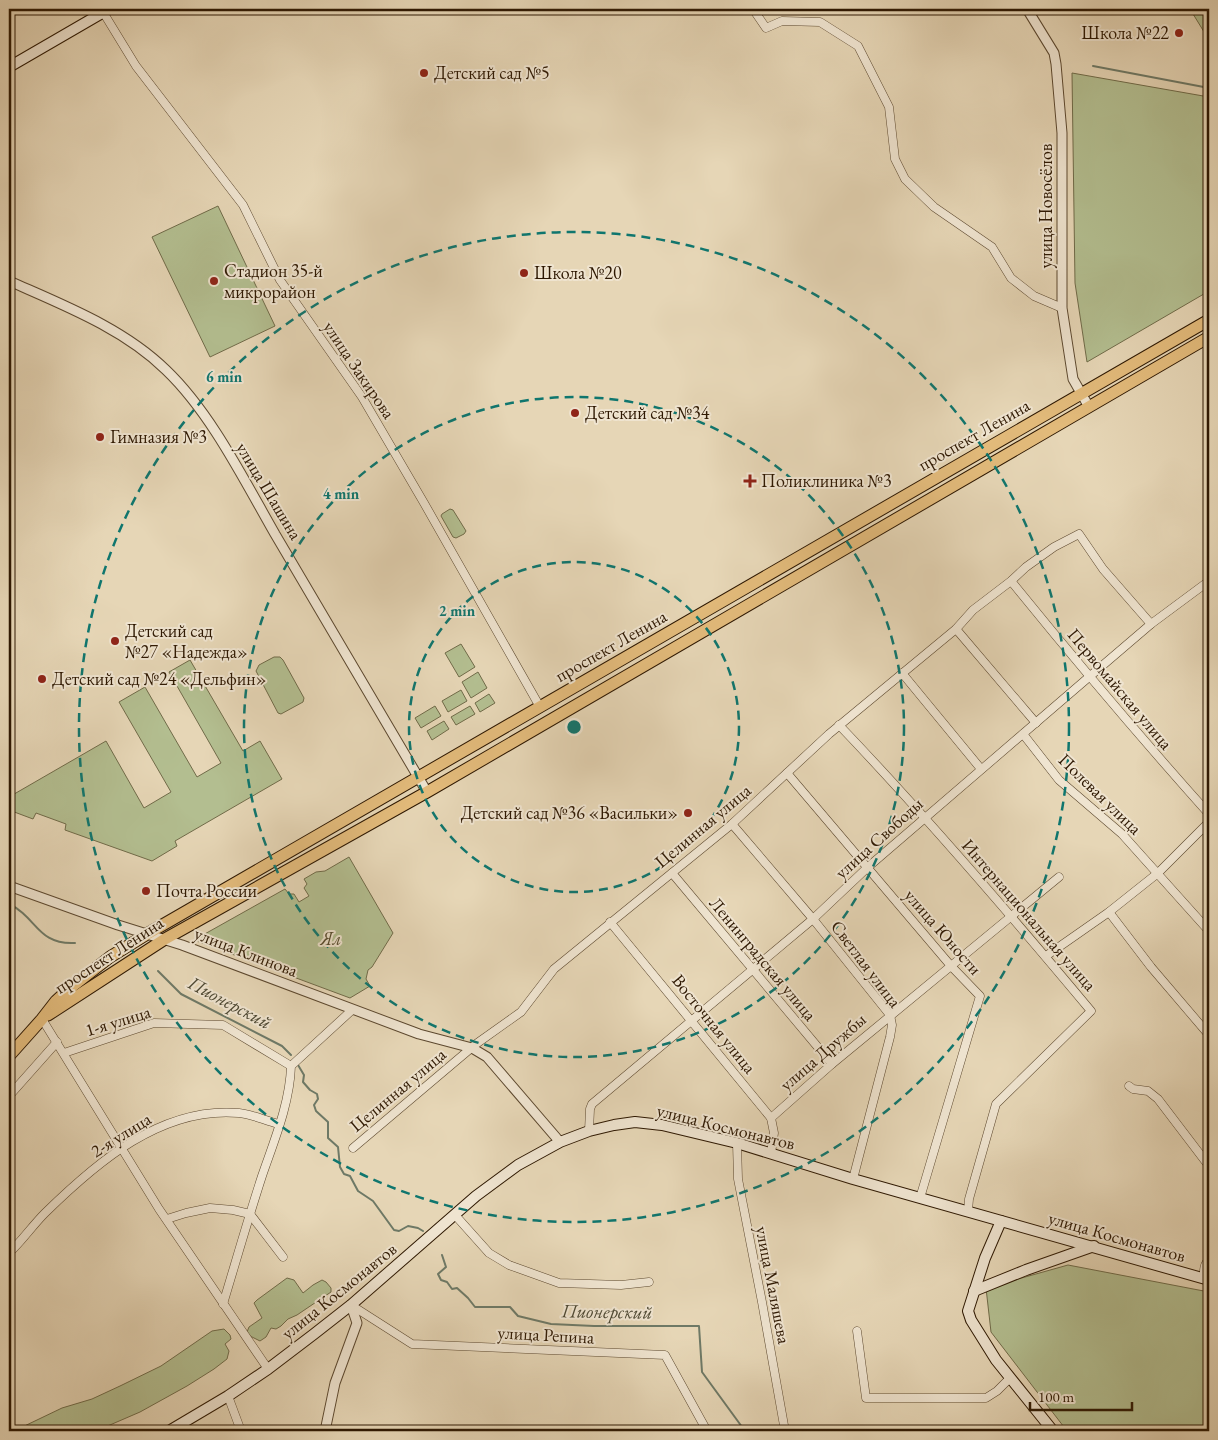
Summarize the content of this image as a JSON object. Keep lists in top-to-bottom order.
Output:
{
  "streets": {
    "main road": ["проспект Ленина", "улица Космонавтов"],
    "street": [
      "улица Новосёлов",
      "улица Закирова",
      "улица Шашина",
      "Первомайская улица",
      "Полевая улица",
      "Целинная улица",
      "улица Свободы",
      "Интернациональная улица",
      "улица Юности",
      "улица Клинова",
      "Ленинградская улица",
      "Светлая улица",
      "1-я улица",
      "Восточная улица",
      "улица Дружбы",
      "2-я улица",
      "улица Маляшева",
      "улица Репина"
    ]
  },
  "crossings": [
    ["улица Новосёлов", "проспект Ленина"],
    ["улица Закирова", "проспект Ленина"],
    ["проспект Ленина", "улица Шашина"],
    ["проспект Ленина", "улица Клинова"],
    ["Первомайская улица", "Целинная улица"],
    ["Первомайская улица", "улица Свободы"],
    ["Полевая улица", "улица Свободы"],
    ["Целинная улица", "улица Свободы"],
    ["Целинная улица", "Интернациональная улица"],
    ["Целинная улица", "улица Юности"],
    ["Целинная улица", "улица Клинова"],
    ["Целинная улица", "Ленинградская улица"],
    ["Целинная улица", "Светлая улица"],
    ["Целинная улица", "Восточная улица"],
    ["улица Свободы", "Интернациональная улица"],
    ["улица Свободы", "улица Юности"],
    ["улица Свободы", "Ленинградская улица"],
    ["улица Свободы", "Светлая улица"],
    ["улица Свободы", "Восточная улица"],
    ["улица Свободы", "улица Космонавтов"],
    ["Интернациональная улица", "улица Дружбы"],
    ["Интернациональная улица", "улица Космонавтов"],
    ["улица Юности", "улица Дружбы"],
    ["улица Юности", "улица Космонавтов"],
    ["Ленинградская улица", "улица Дружбы"],
    ["Светлая улица", "улица Дружбы"],
    ["Светлая улица", "улица Космонавтов"],
    ["Восточная улица", "улица Дружбы"],
    ["улица Космонавтов", "улица Маляшева"],
    ["улица Космонавтов", "улица Репина"]
  ],
  "water": ["Пионерский"],
  "parks": ["Ял"],
  "places": {
    "other": [
      "Школа №22",
      "Детский сад №5",
      "Школа №20",
      "Стадион 35-й микрорайон",
      "Детский сад №34",
      "Гимназия №3",
      "Детский сад №27 «Надежда»",
      "Детский сад №24 «Дельфин»",
      "Детский сад №36 «Васильки»",
      "Почта России"
    ],
    "health": ["Поликлиника №3"]
  },
  "scale_bar": "100 m",
  "rings": ["6 min", "4 min", "2 min"]
}
